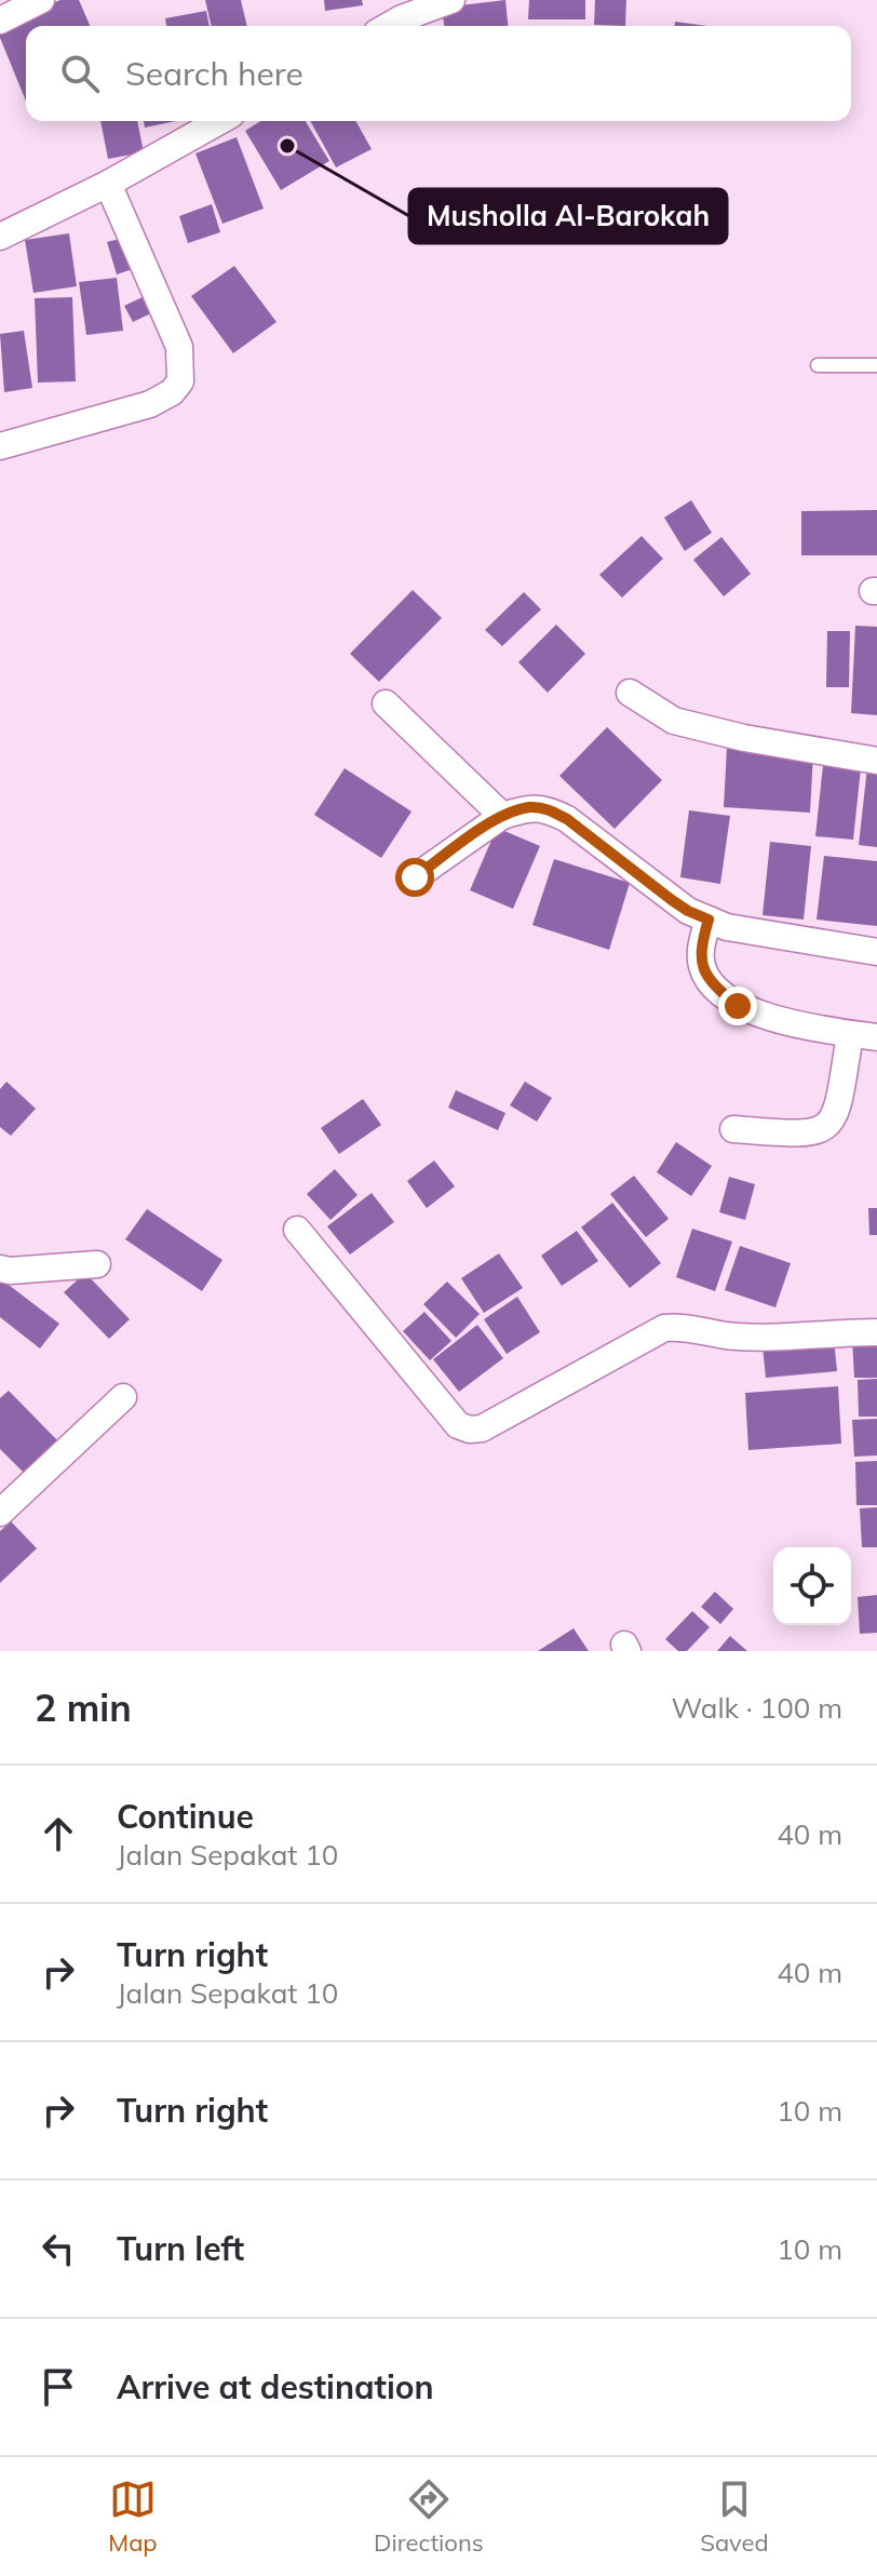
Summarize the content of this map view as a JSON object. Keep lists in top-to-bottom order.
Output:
{
  "places": ["Musholla Al-Barokah"],
  "page": {
    "search": "Search here",
    "heading": ["2 min", "Walk · 100 m"],
    "list": [
      ["Continue", "Jalan Sepakat 10", "40 m"],
      ["Turn right", "Jalan Sepakat 10", "40 m"],
      ["Turn right", "10 m"],
      ["Turn left", "10 m"],
      "Arrive at destination"
    ],
    "nav": ["Map", "Directions", "Saved"]
  }
}
